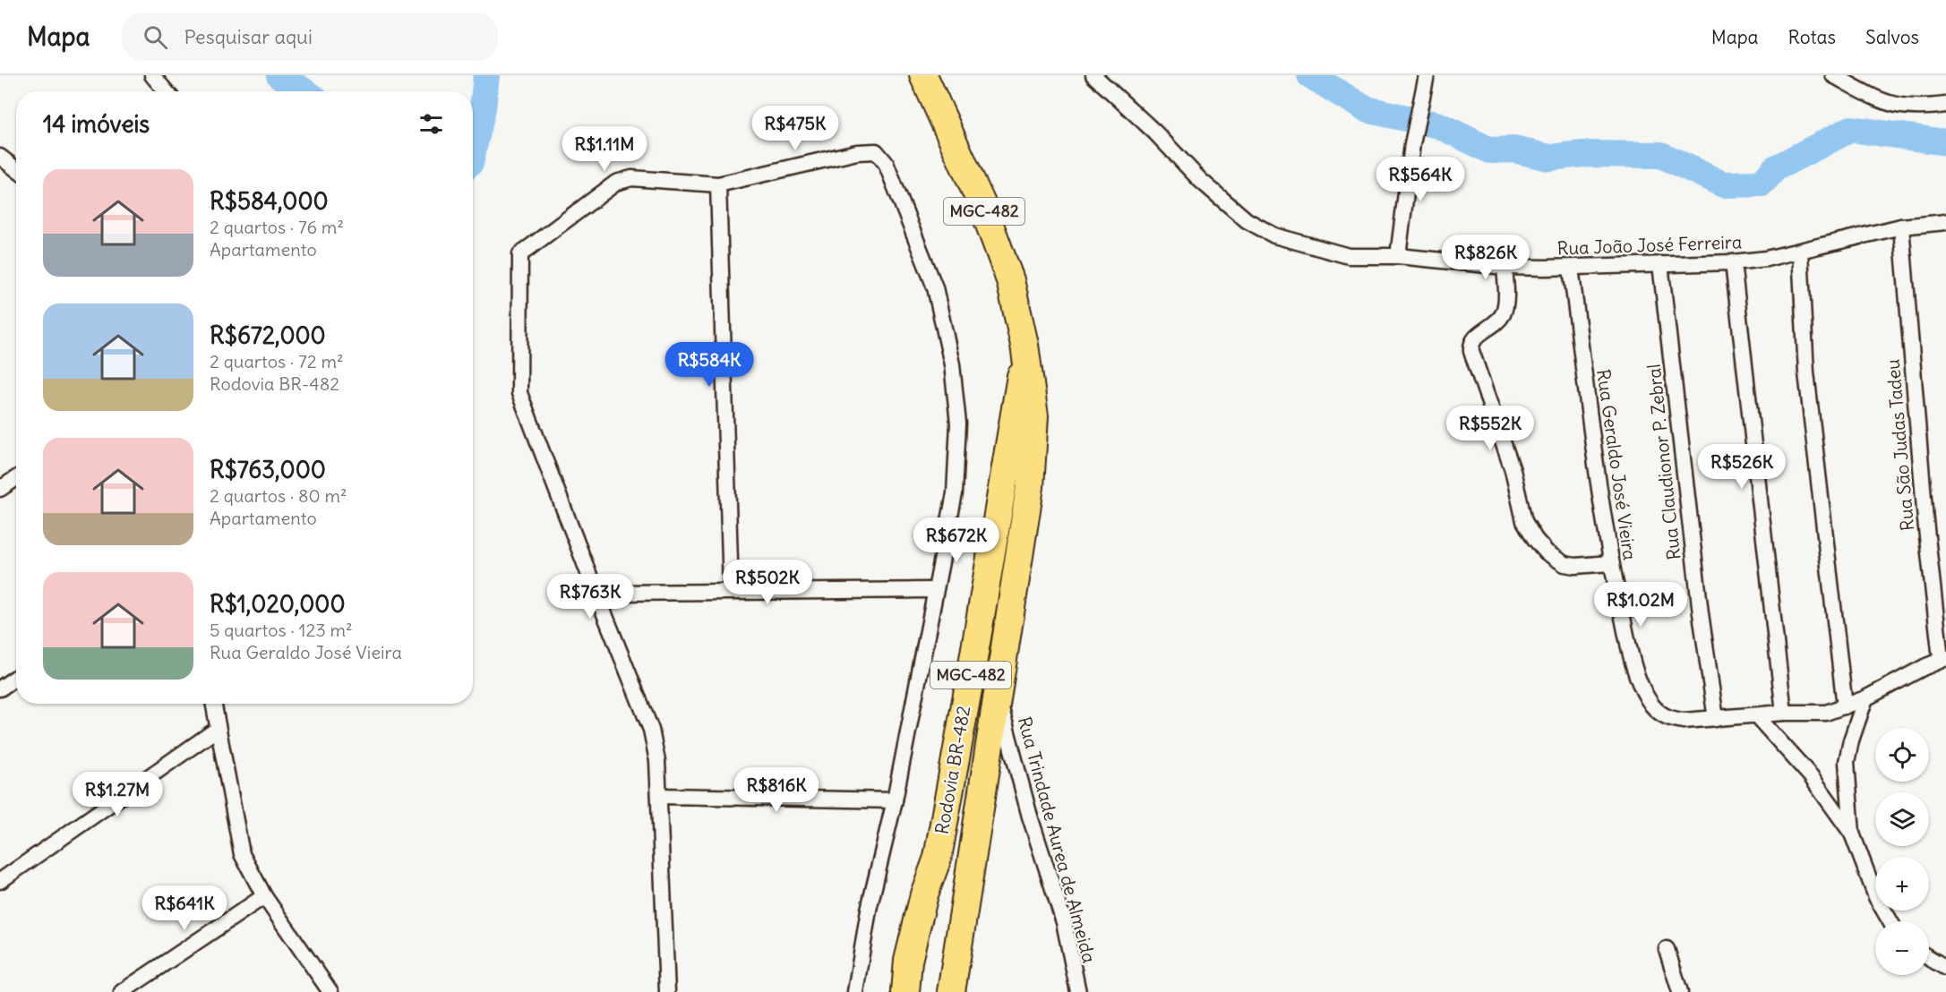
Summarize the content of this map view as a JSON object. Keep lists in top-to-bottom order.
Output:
{
  "streets": {
    "highway": ["MGC-482", "Rodovia BR-482"],
    "street": [
      "Rua João José Ferreira",
      "Rua São Judas Tadeu",
      "Rua Claudionor P. Zebral",
      "Rua Geraldo José Vieira",
      "Rua Trindade Aurea de Almeida"
    ]
  },
  "crossings": [
    ["Rua João José Ferreira", "Rua São Judas Tadeu"],
    ["Rua João José Ferreira", "Rua Claudionor P. Zebral"],
    ["Rua João José Ferreira", "Rua Geraldo José Vieira"],
    ["Rua São Judas Tadeu", "Rua Geraldo José Vieira"],
    ["Rua Claudionor P. Zebral", "Rua Geraldo José Vieira"],
    ["Rodovia BR-482", "Rua Trindade Aurea de Almeida"]
  ],
  "page": {
    "header": "Mapa",
    "search": "Pesquisar aqui",
    "nav": ["Mapa", "Rotas", "Salvos"],
    "heading": "14 imóveis",
    "price": [
      "R$475K",
      "R$1.11M",
      "R$564K",
      "R$826K",
      "R$584K",
      "R$552K",
      "R$526K",
      "R$672K",
      "R$502K",
      "R$763K",
      "R$1.02M",
      "R$816K",
      "R$1.27M",
      "R$641K"
    ],
    "list": [
      {
        "name": "R$584,000",
        "note": "2 quartos · 76 m² · Apartamento"
      },
      {
        "name": "R$672,000",
        "note": "2 quartos · 72 m² · Rodovia BR-482"
      },
      {
        "name": "R$763,000",
        "note": "2 quartos · 80 m² · Apartamento"
      },
      {
        "name": "R$1,020,000",
        "note": "5 quartos · 123 m² · Rua Geraldo José Vieira"
      }
    ],
    "map_buttons": ["+", "−"]
  }
}
